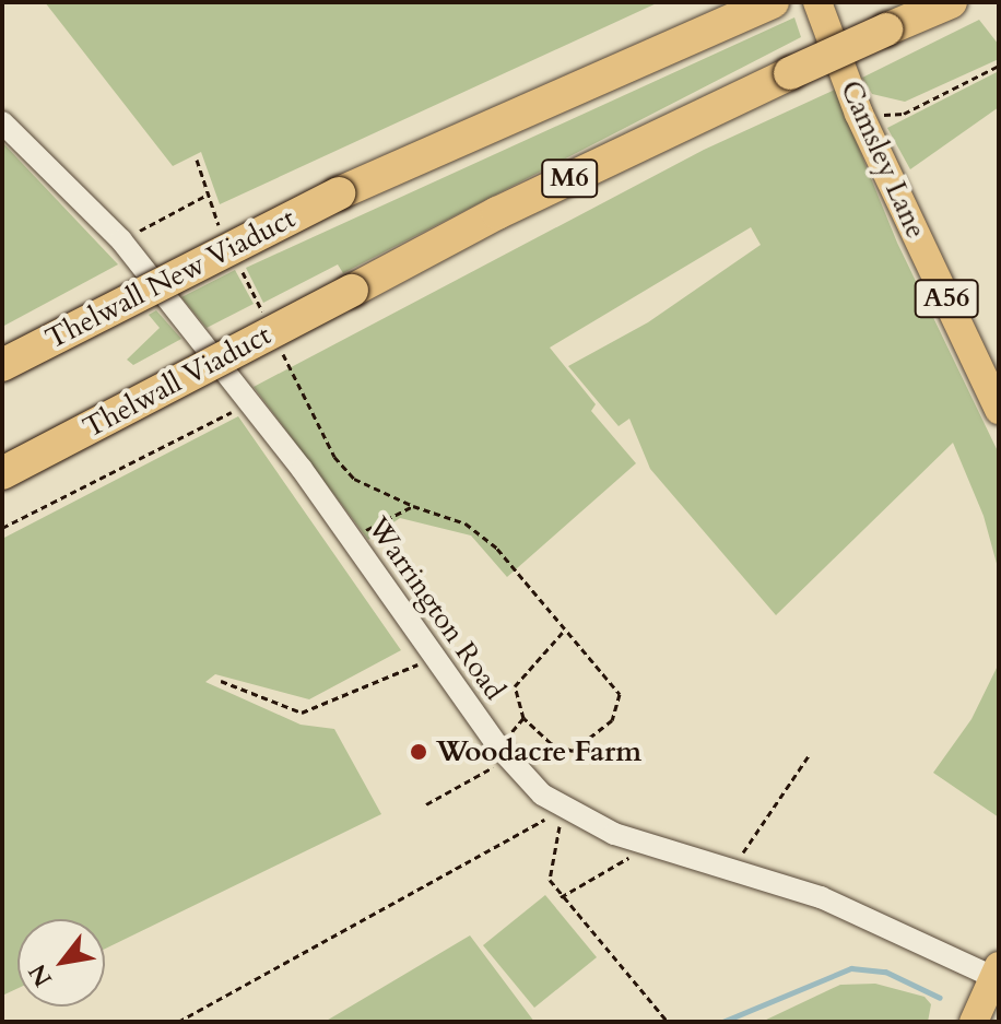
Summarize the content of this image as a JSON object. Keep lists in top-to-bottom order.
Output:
{
  "streets": {
    "highway": ["M6", "Thelwall New Viaduct", "Thelwall Viaduct"],
    "main road": ["Camsley Lane", "A56"],
    "street": ["Warrington Road"]
  },
  "places": ["Woodacre Farm"],
  "north": "bottom left"
}
